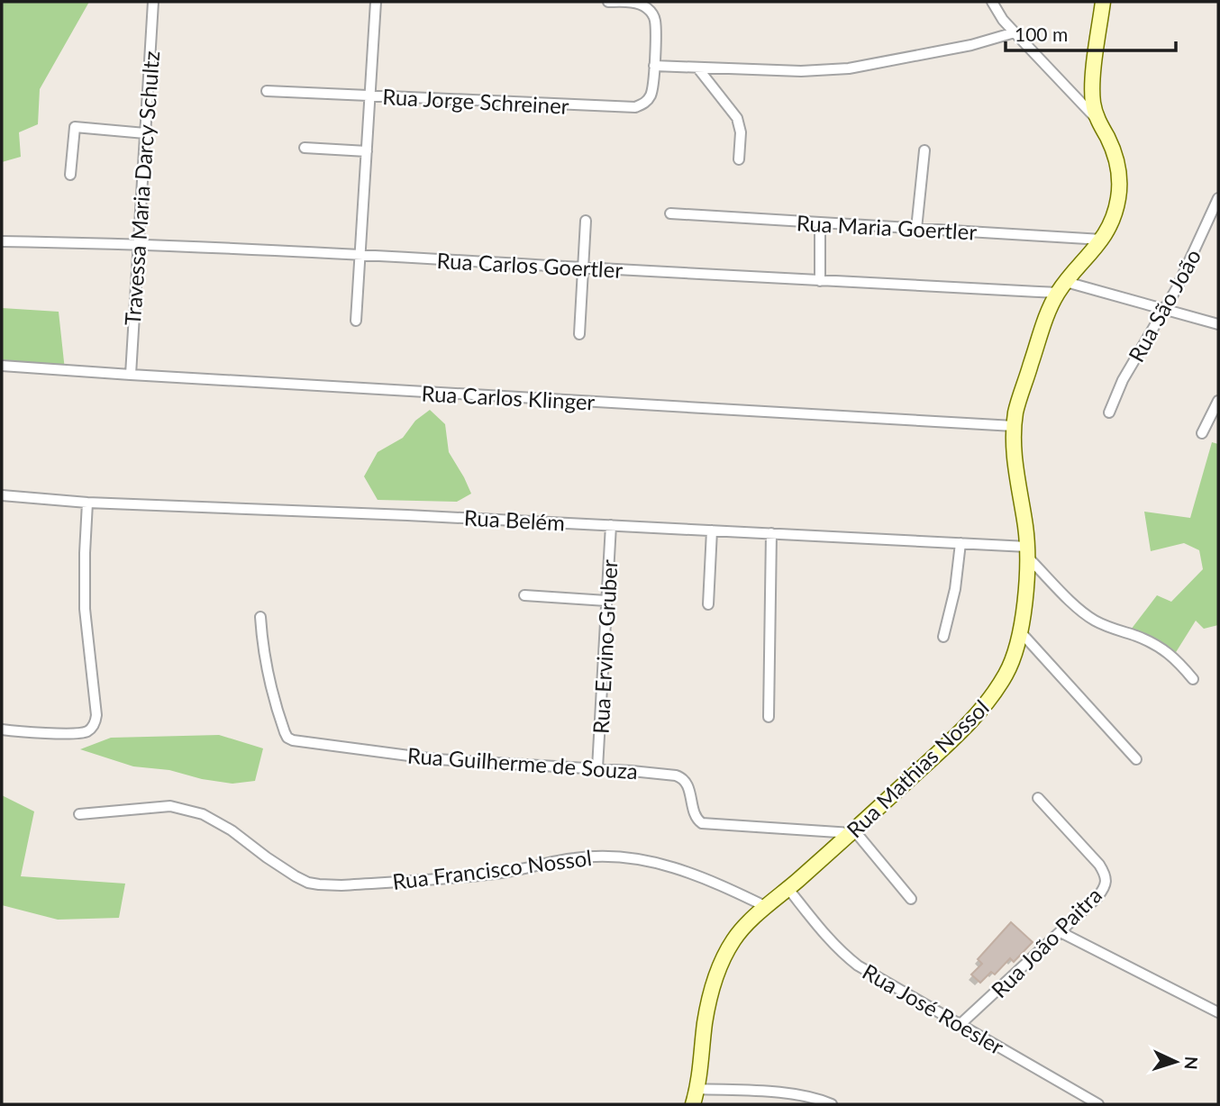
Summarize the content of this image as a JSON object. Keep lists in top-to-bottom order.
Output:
{
  "streets": {
    "street": [
      "Rua Jorge Schreiner",
      "Travessa Maria Darcy Schultz",
      "Rua Maria Goertler",
      "Rua Carlos Goertler",
      "Rua São João",
      "Rua Carlos Klinger",
      "Rua Belém",
      "Rua Ervino Gruber",
      "Rua Guilherme de Souza",
      "Rua Mathias Nossol",
      "Rua Francisco Nossol",
      "Rua João Paitra",
      "Rua José Roesler"
    ]
  },
  "crossings": [
    ["Travessa Maria Darcy Schultz", "Rua Carlos Goertler"],
    ["Travessa Maria Darcy Schultz", "Rua Carlos Klinger"],
    ["Rua Maria Goertler", "Rua Mathias Nossol"],
    ["Rua Carlos Goertler", "Rua São João"],
    ["Rua Carlos Goertler", "Rua Mathias Nossol"],
    ["Rua Carlos Klinger", "Rua Mathias Nossol"],
    ["Rua Belém", "Rua Ervino Gruber"],
    ["Rua Belém", "Rua Mathias Nossol"],
    ["Rua Ervino Gruber", "Rua Guilherme de Souza"],
    ["Rua Guilherme de Souza", "Rua Mathias Nossol"],
    ["Rua Mathias Nossol", "Rua Francisco Nossol"],
    ["Rua Mathias Nossol", "Rua José Roesler"],
    ["Rua João Paitra", "Rua José Roesler"]
  ],
  "scale_bar": "100 m",
  "north": "right"
}
